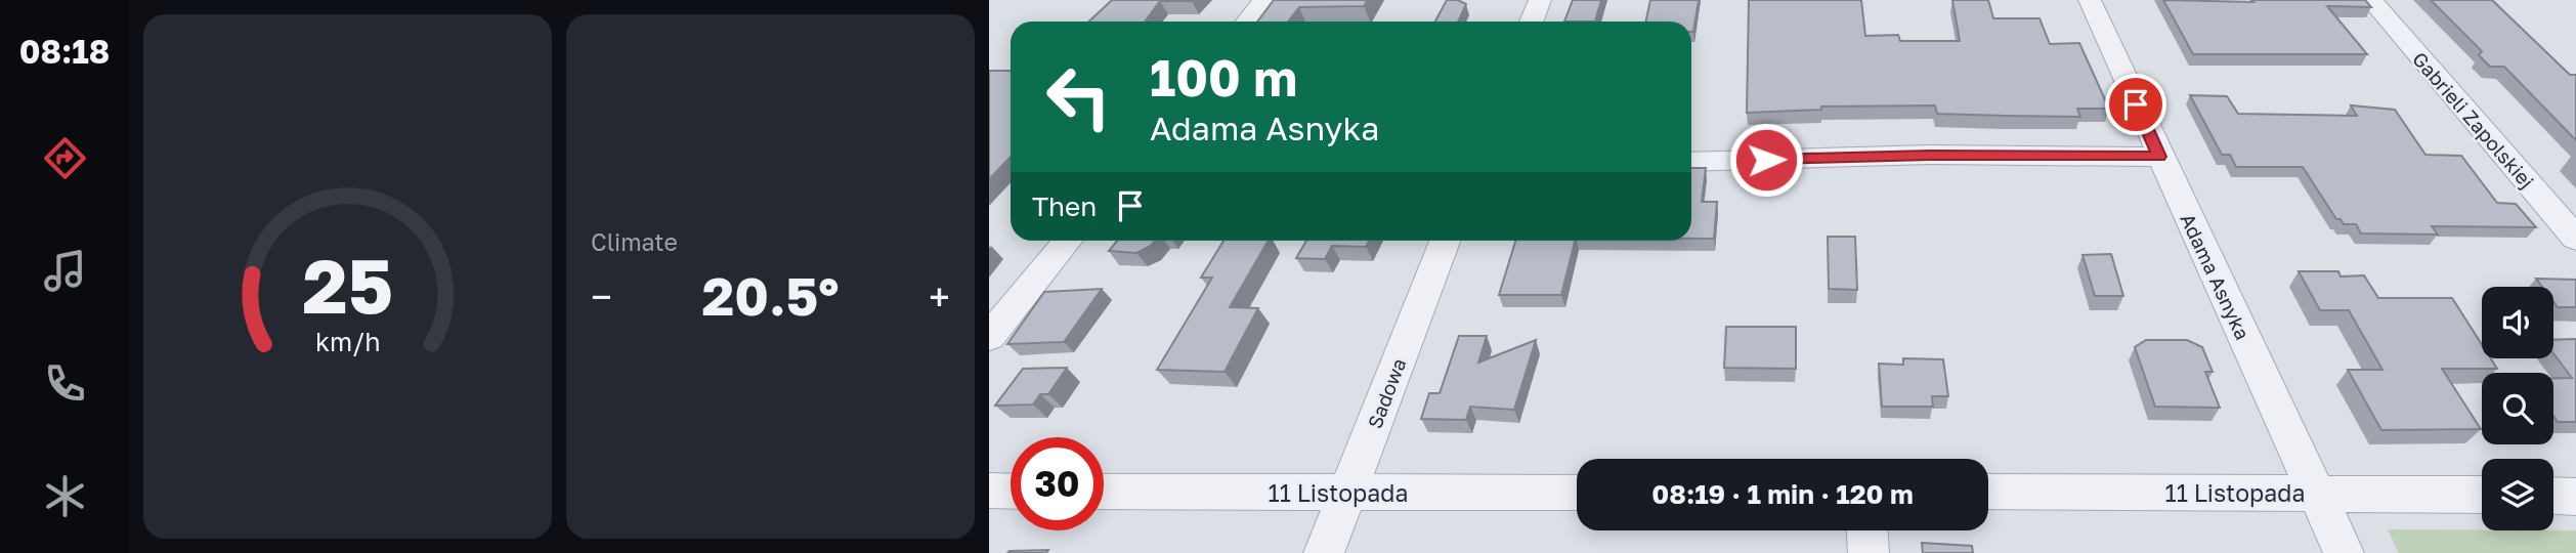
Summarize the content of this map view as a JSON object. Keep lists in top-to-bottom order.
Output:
{
  "streets": {
    "street": [
      "Gabrieli Zapolskiej",
      "Adama Asnyka",
      "Sadowa",
      "11 Listopada"
    ]
  },
  "crossings": [
    ["Adama Asnyka", "11 Listopada"],
    ["Sadowa", "11 Listopada"]
  ],
  "page": {
    "tabs": "08:18",
    "tile": "Climate",
    "turn": ["100 m", "Adama Asnyka"],
    "then": "Then",
    "heat": ["−", "20.5°", "+"],
    "limit": "30",
    "trip": "08:19 · 1 min · 120 m",
    "gauge": ["25", "km/h"]
  }
}
